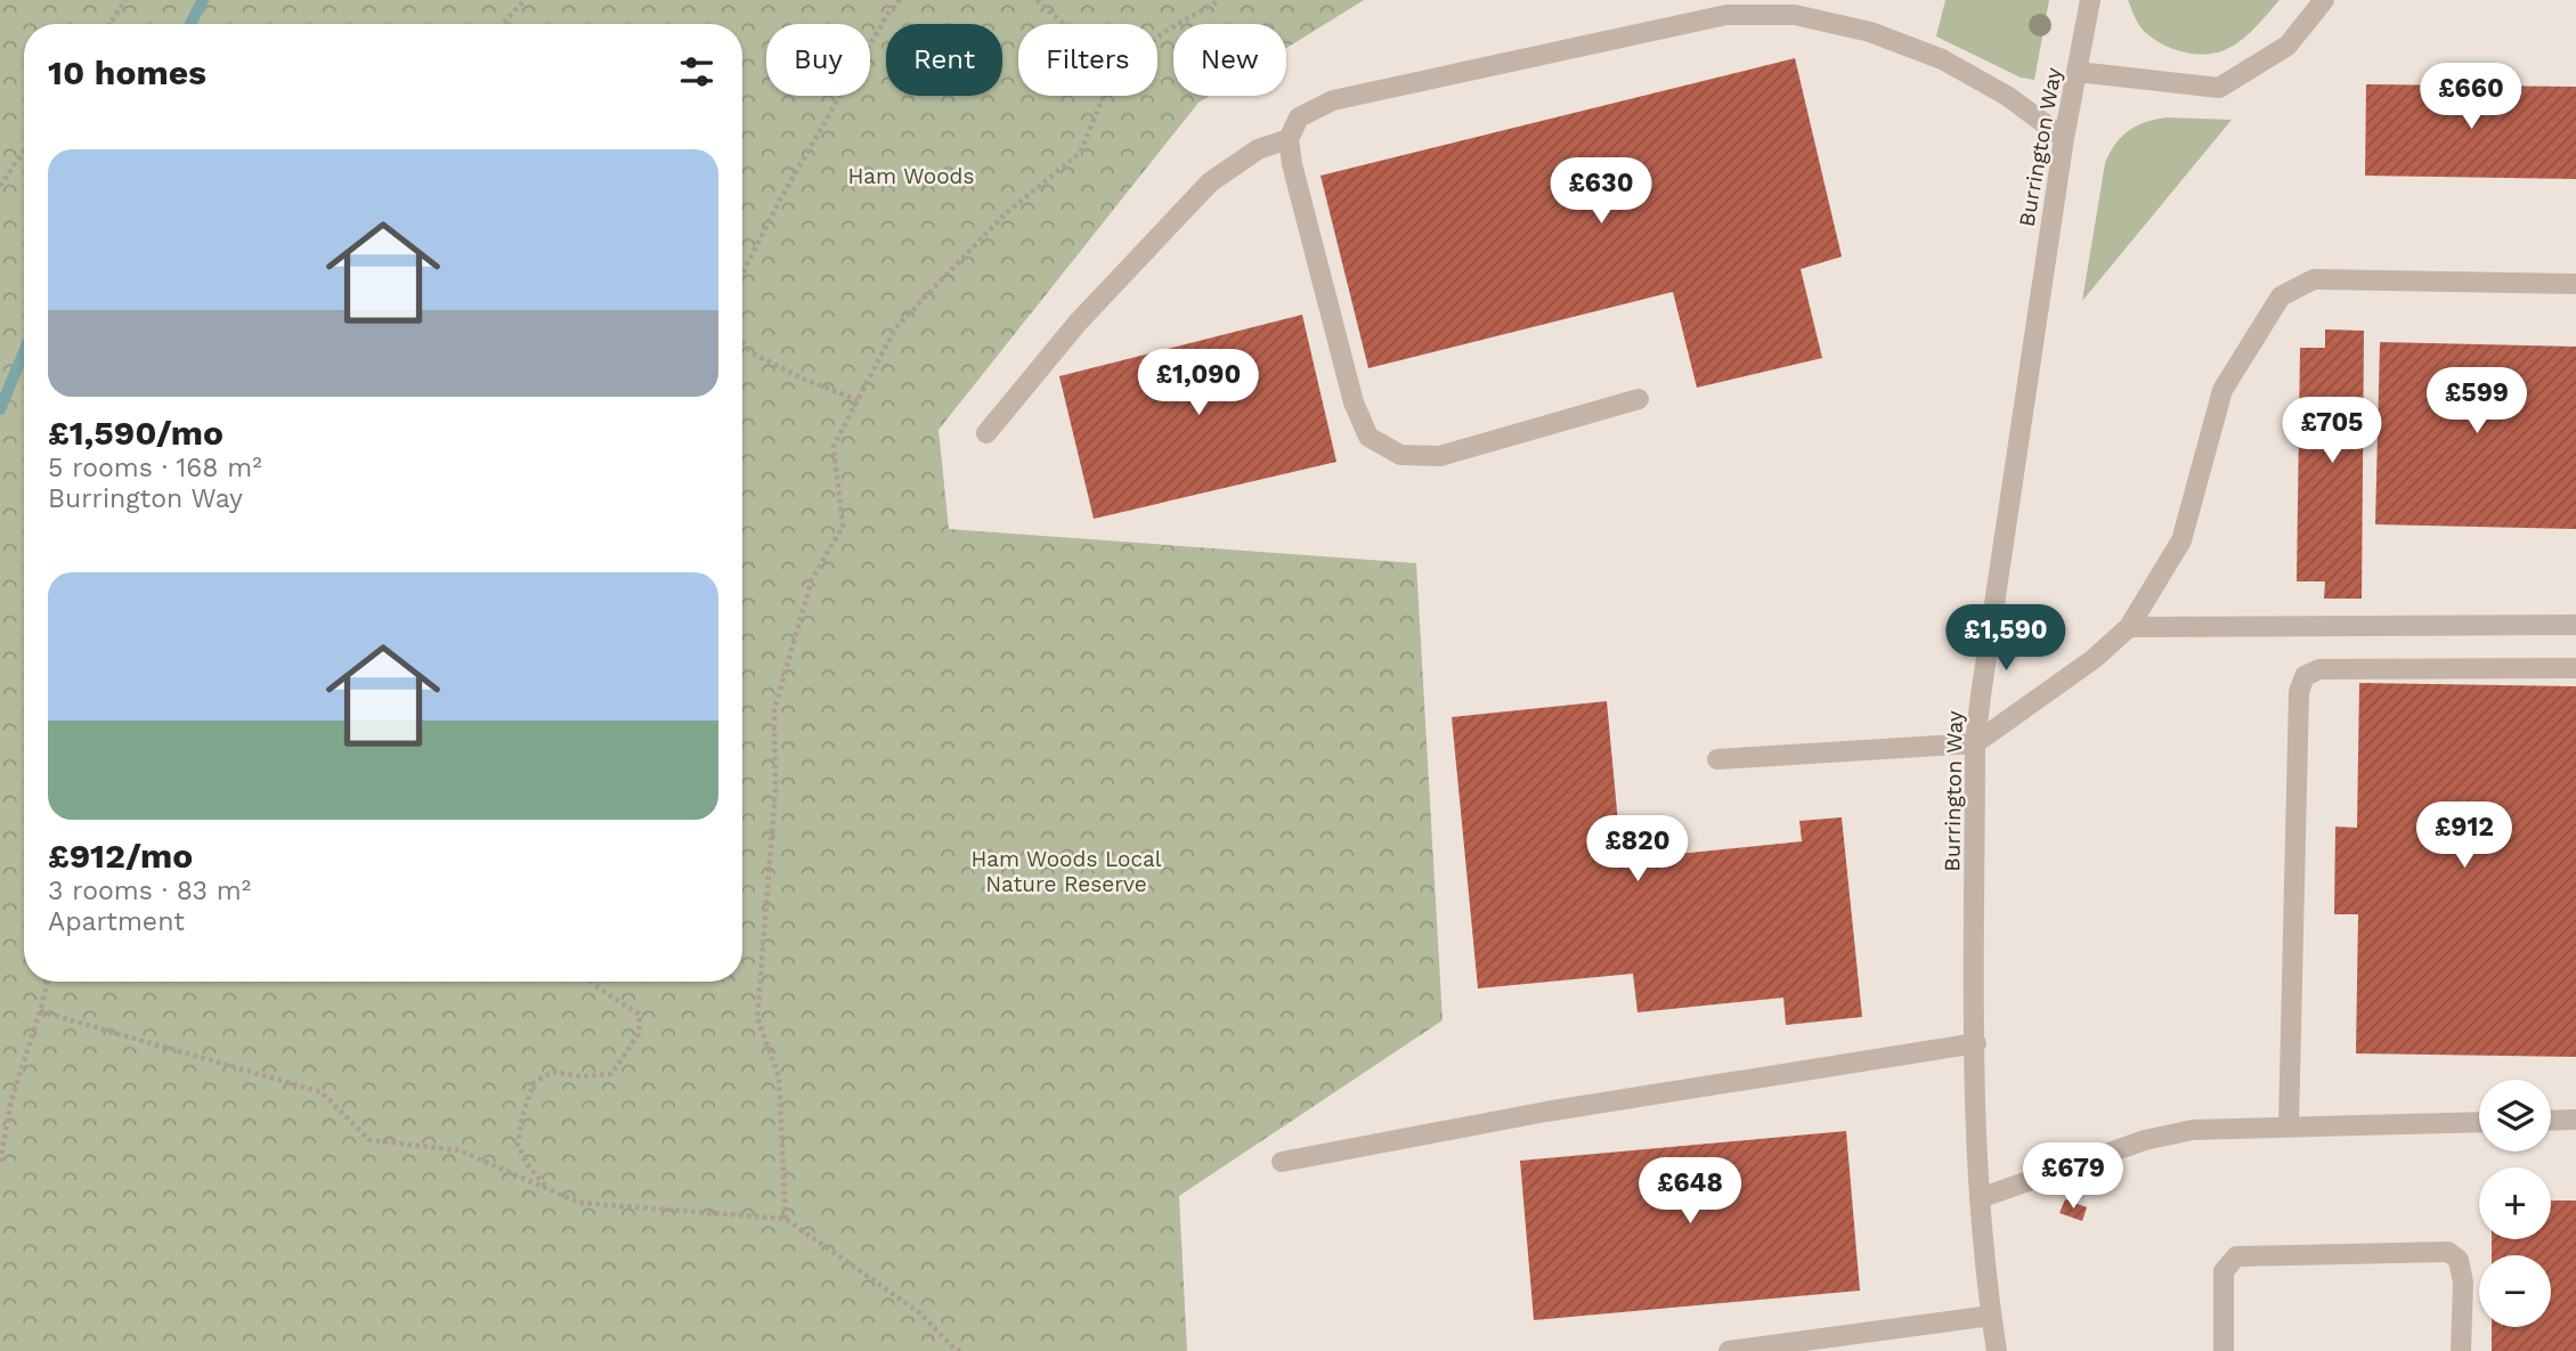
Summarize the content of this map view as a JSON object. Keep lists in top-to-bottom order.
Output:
{
  "streets": {
    "street": ["Burrington Way"]
  },
  "parks": ["Ham Woods", "Ham Woods Local Nature Reserve"],
  "page": {
    "chip": [
      "Buy",
      "Rent",
      "Filters",
      "New"
    ],
    "heading": "10 homes",
    "price": [
      "£660",
      "£630",
      "£1,090",
      "£599",
      "£705",
      "£1,590",
      "£912",
      "£820",
      "£679",
      "£648"
    ],
    "list": [
      {
        "name": "£1,590/mo",
        "note": "5 rooms · 168 m² · Burrington Way"
      },
      {
        "name": "£912/mo",
        "note": "3 rooms · 83 m² · Apartment"
      }
    ],
    "map_buttons": ["+", "−"]
  }
}
